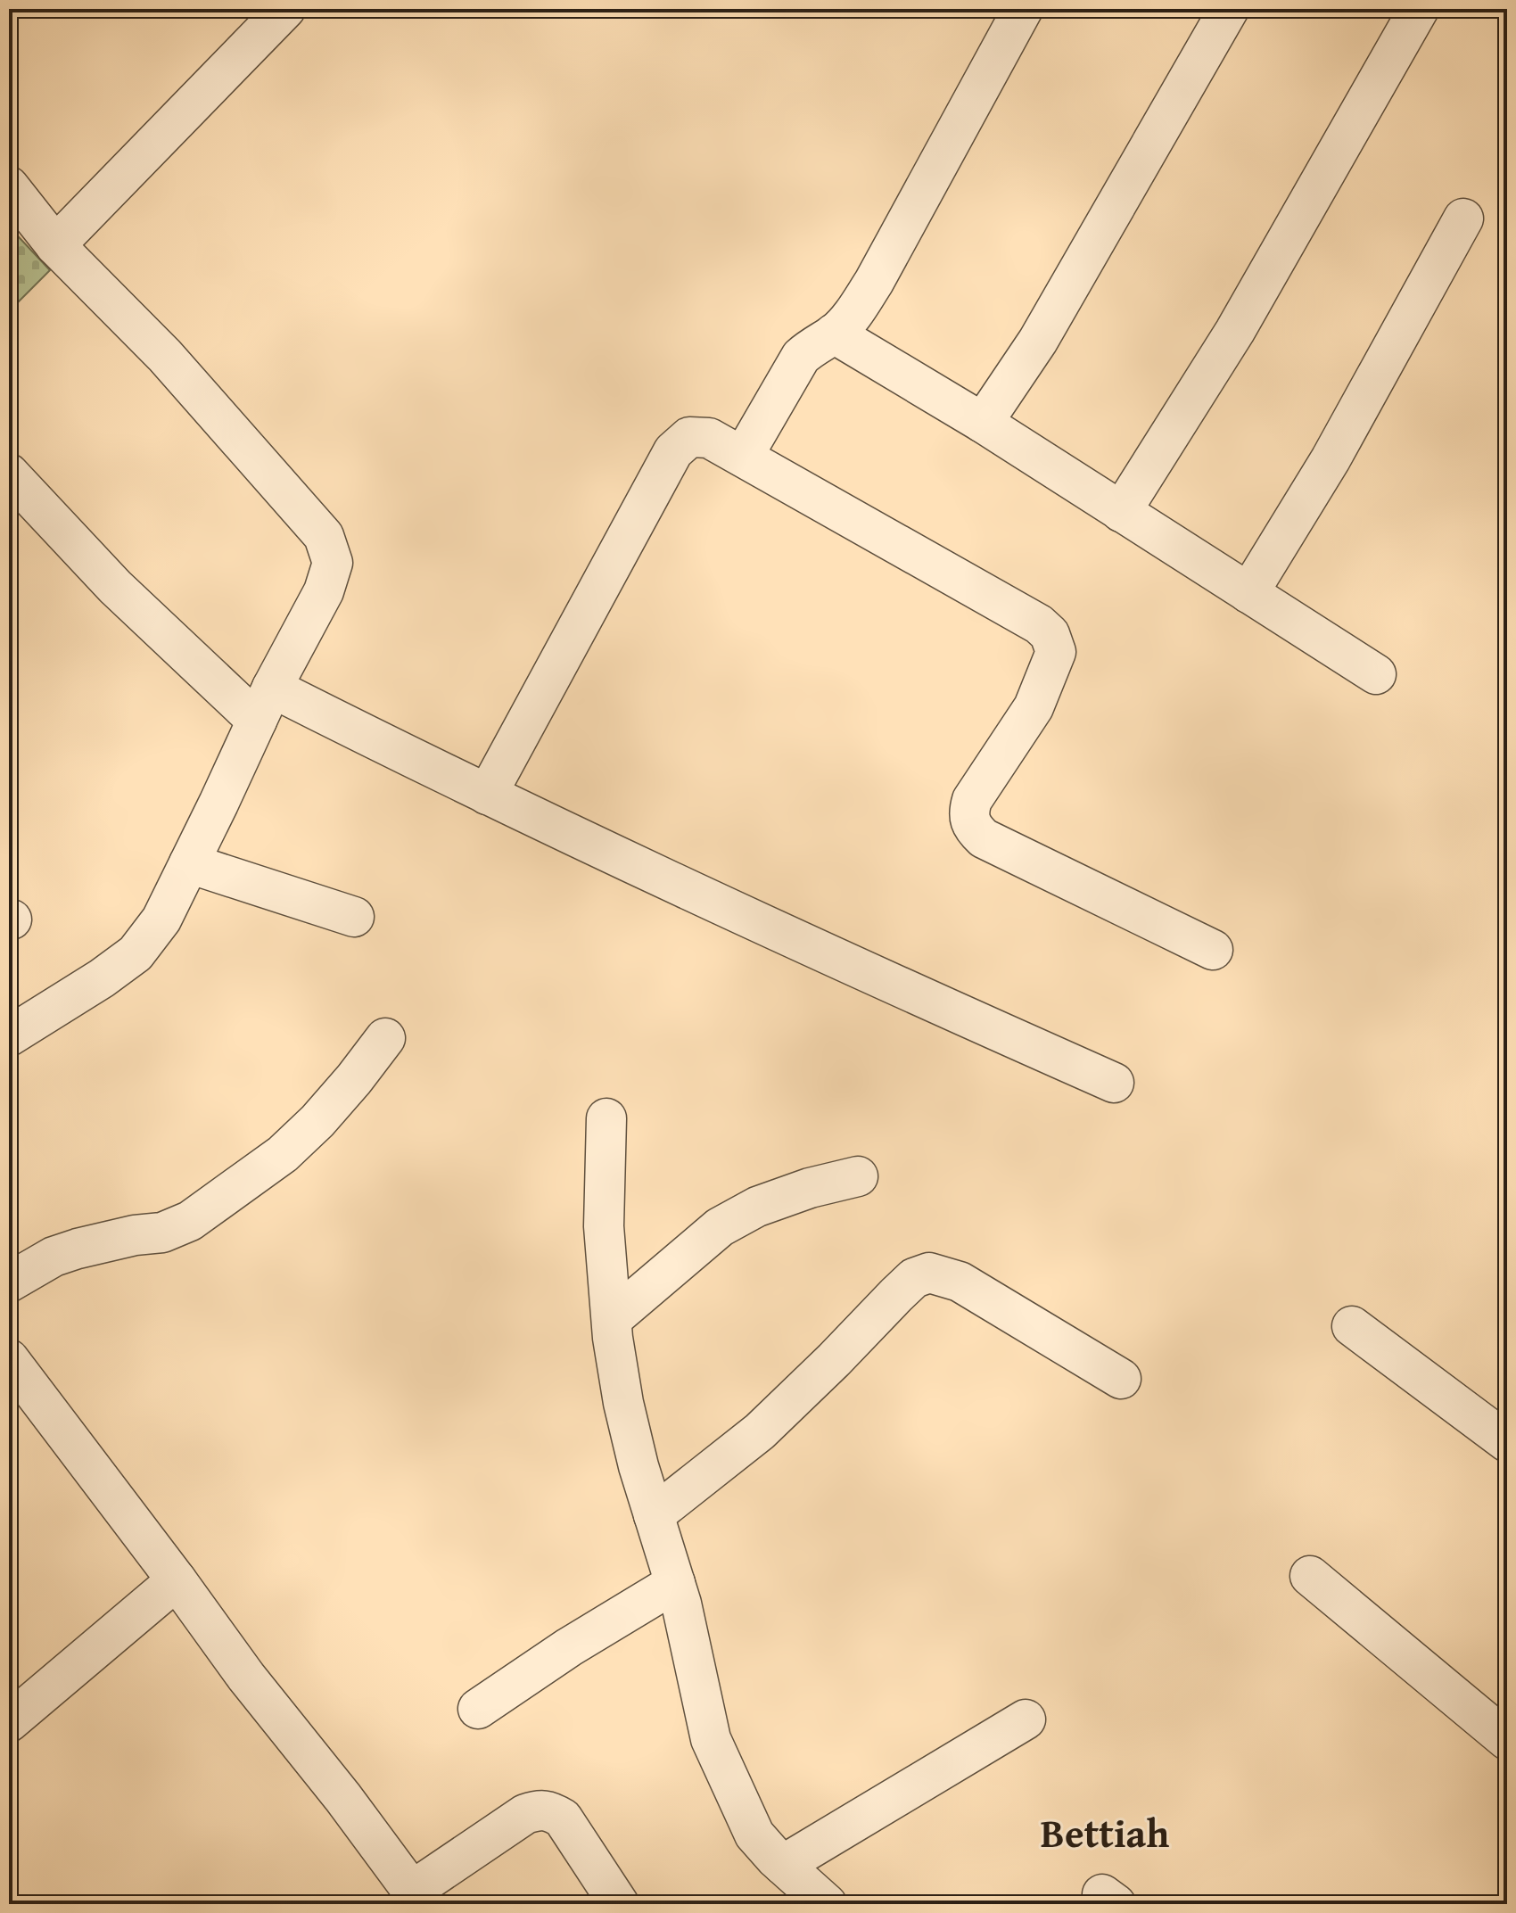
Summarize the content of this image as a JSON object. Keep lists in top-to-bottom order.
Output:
{
  "districts": ["Bettiah"]
}
